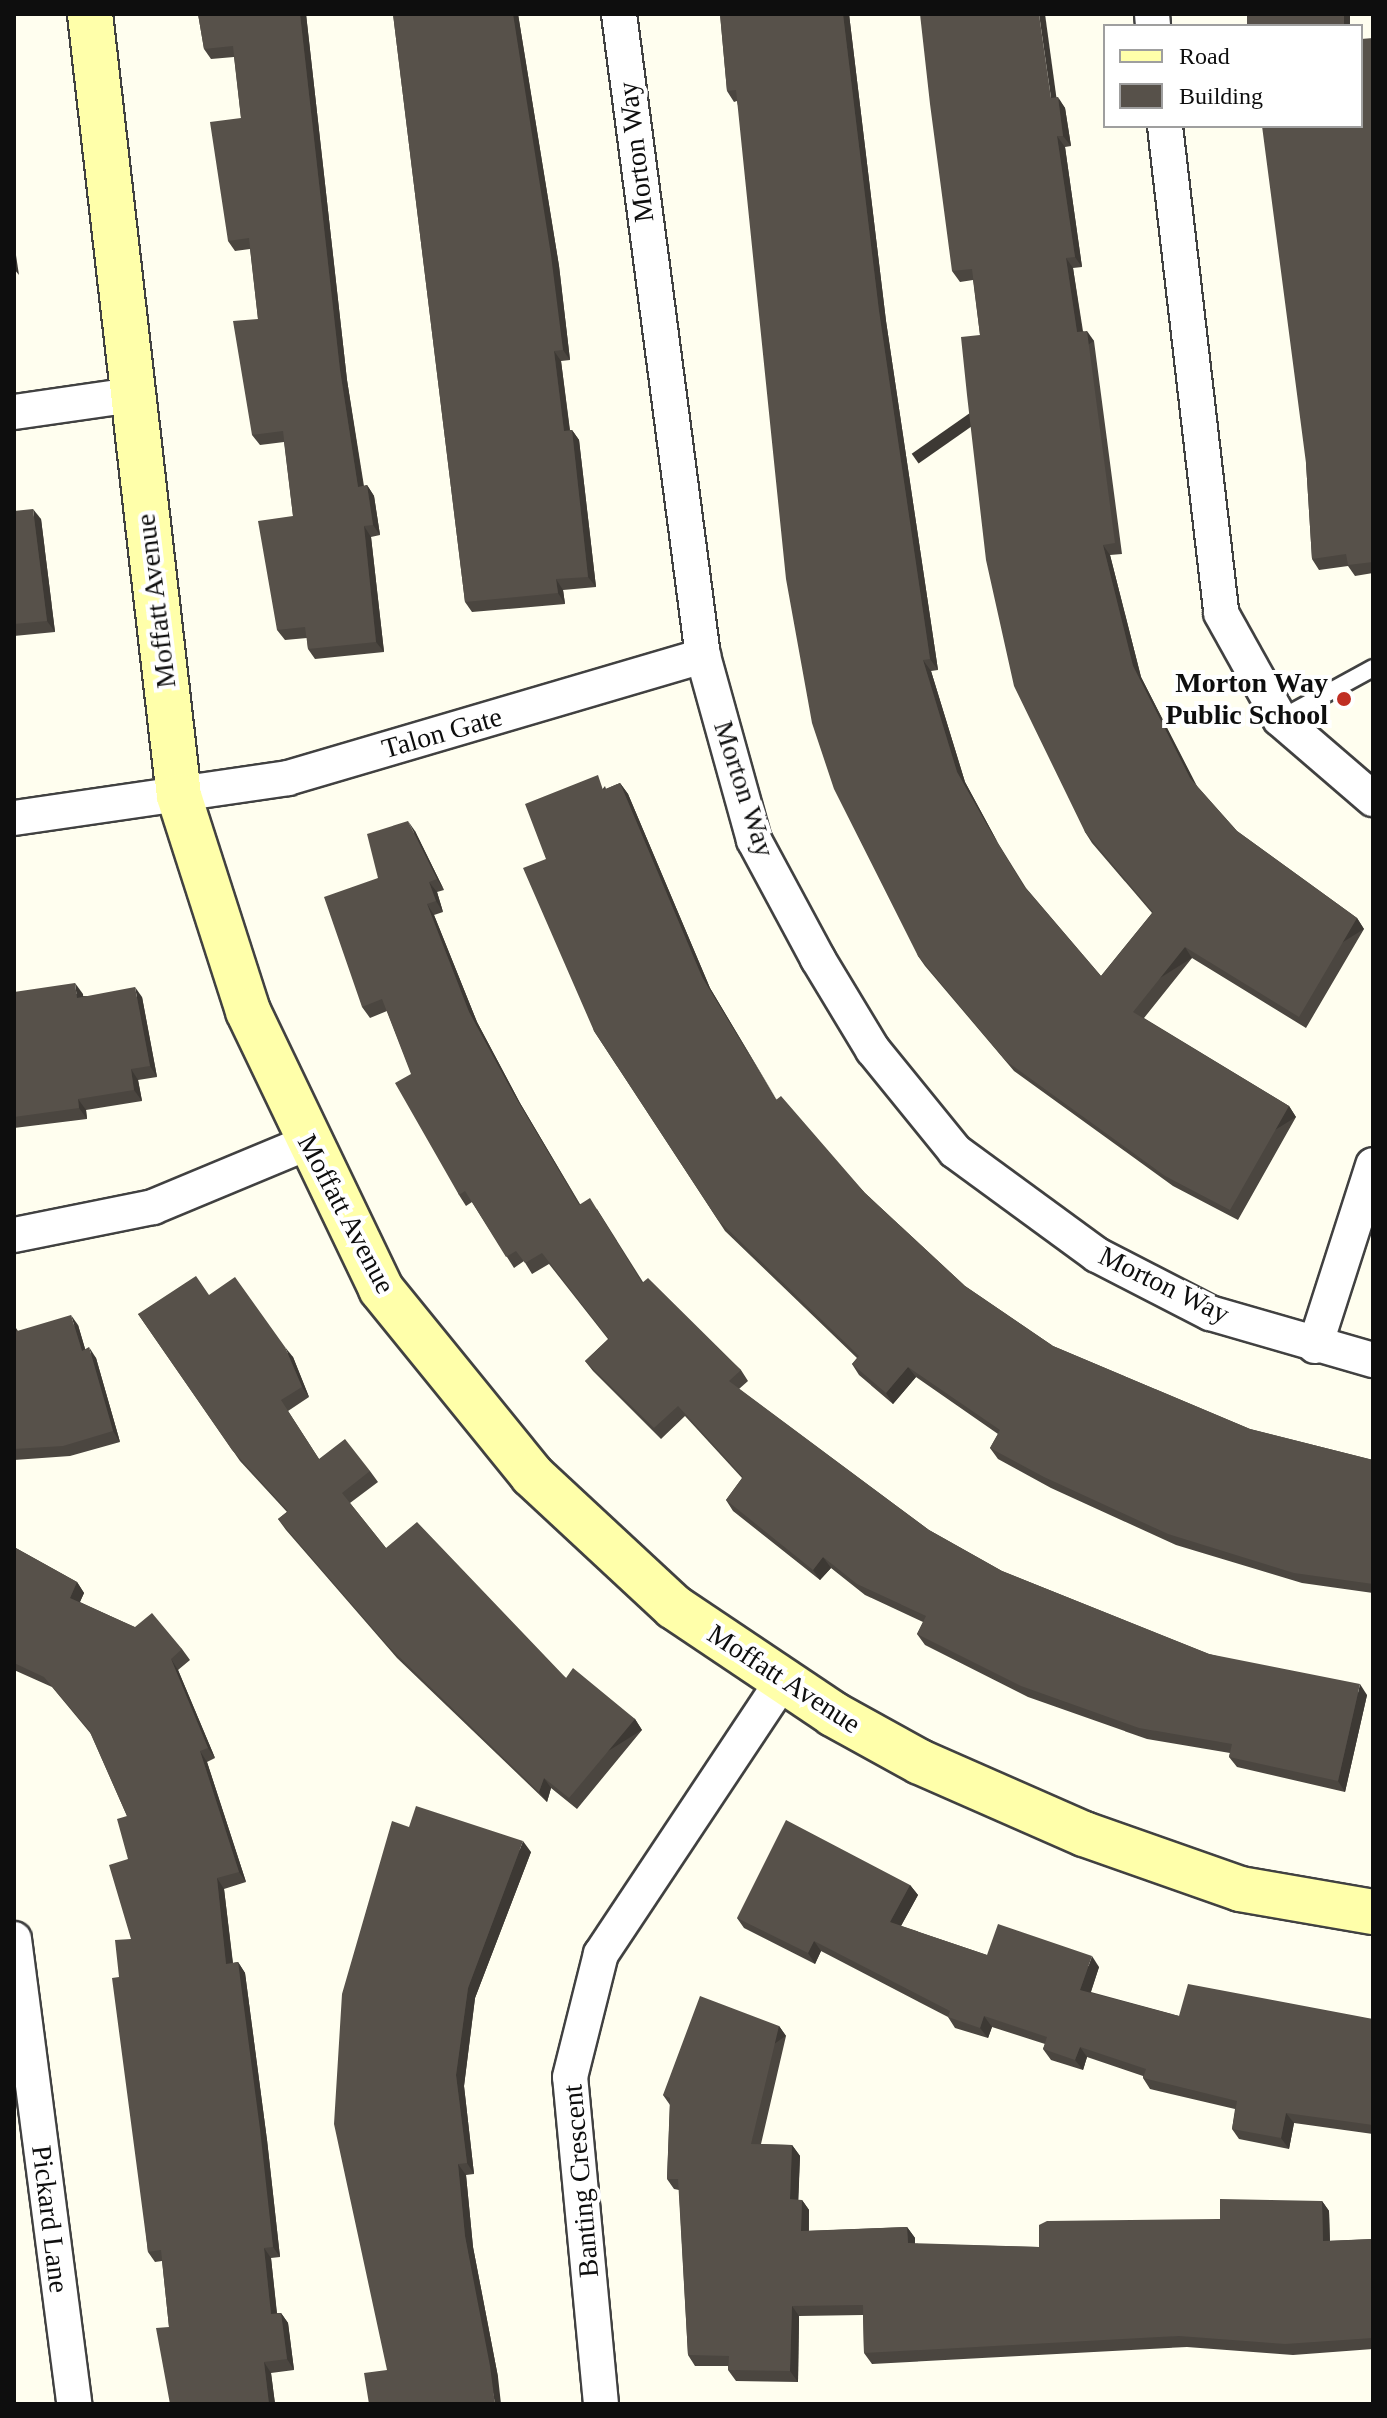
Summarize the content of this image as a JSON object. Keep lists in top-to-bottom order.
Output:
{
  "streets": {
    "street": [
      "Morton Way",
      "Moffatt Avenue",
      "Talon Gate",
      "Banting Crescent",
      "Pickard Lane"
    ]
  },
  "crossings": [
    ["Morton Way", "Talon Gate"],
    ["Moffatt Avenue", "Talon Gate"],
    ["Moffatt Avenue", "Banting Crescent"]
  ],
  "places": ["Morton Way Public School"],
  "legend": ["Road", "Building"]
}
